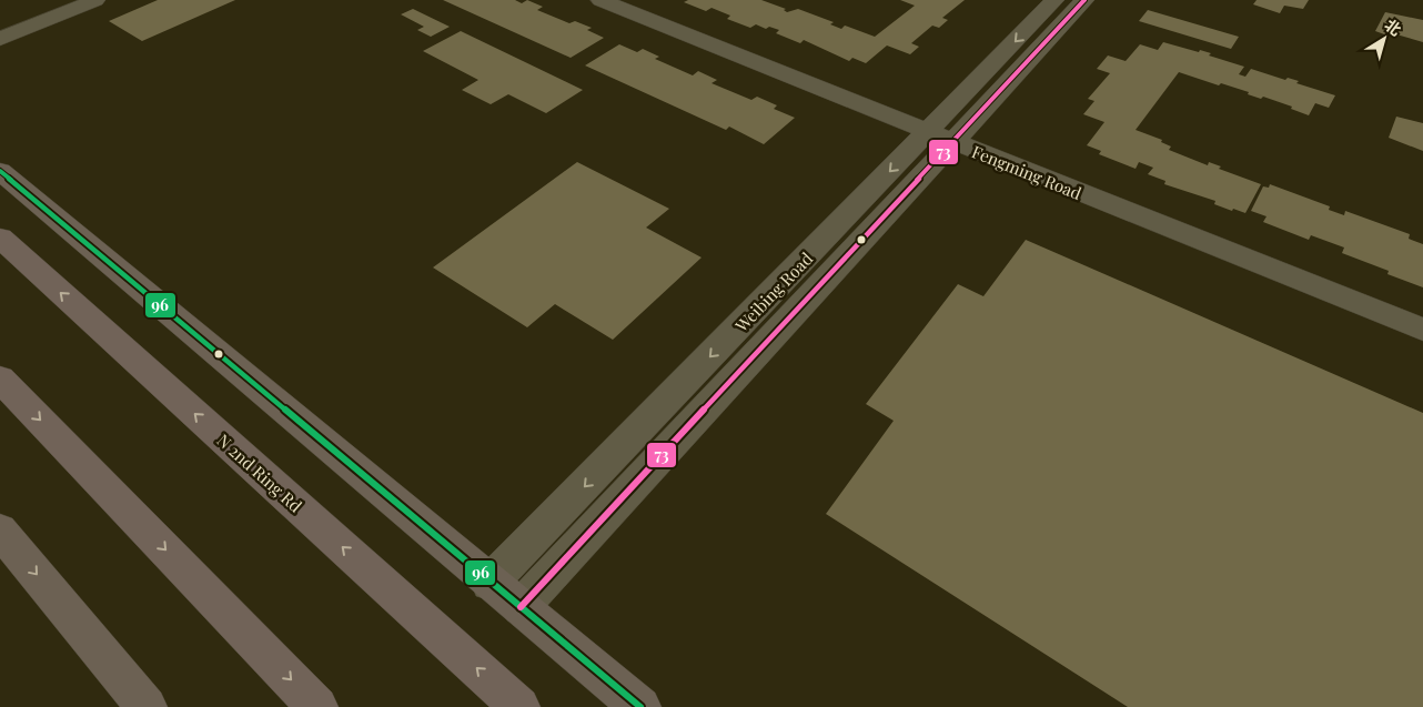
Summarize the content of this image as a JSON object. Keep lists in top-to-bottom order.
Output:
{
  "streets": {
    "highway": ["N 2nd Ring Rd"],
    "street": ["Fengming Road", "Weibing Road"]
  },
  "crossings": [
    ["Fengming Road", "Weibing Road"]
  ],
  "lines": ["transit line 73", "transit line 96"],
  "north": "top right"
}
